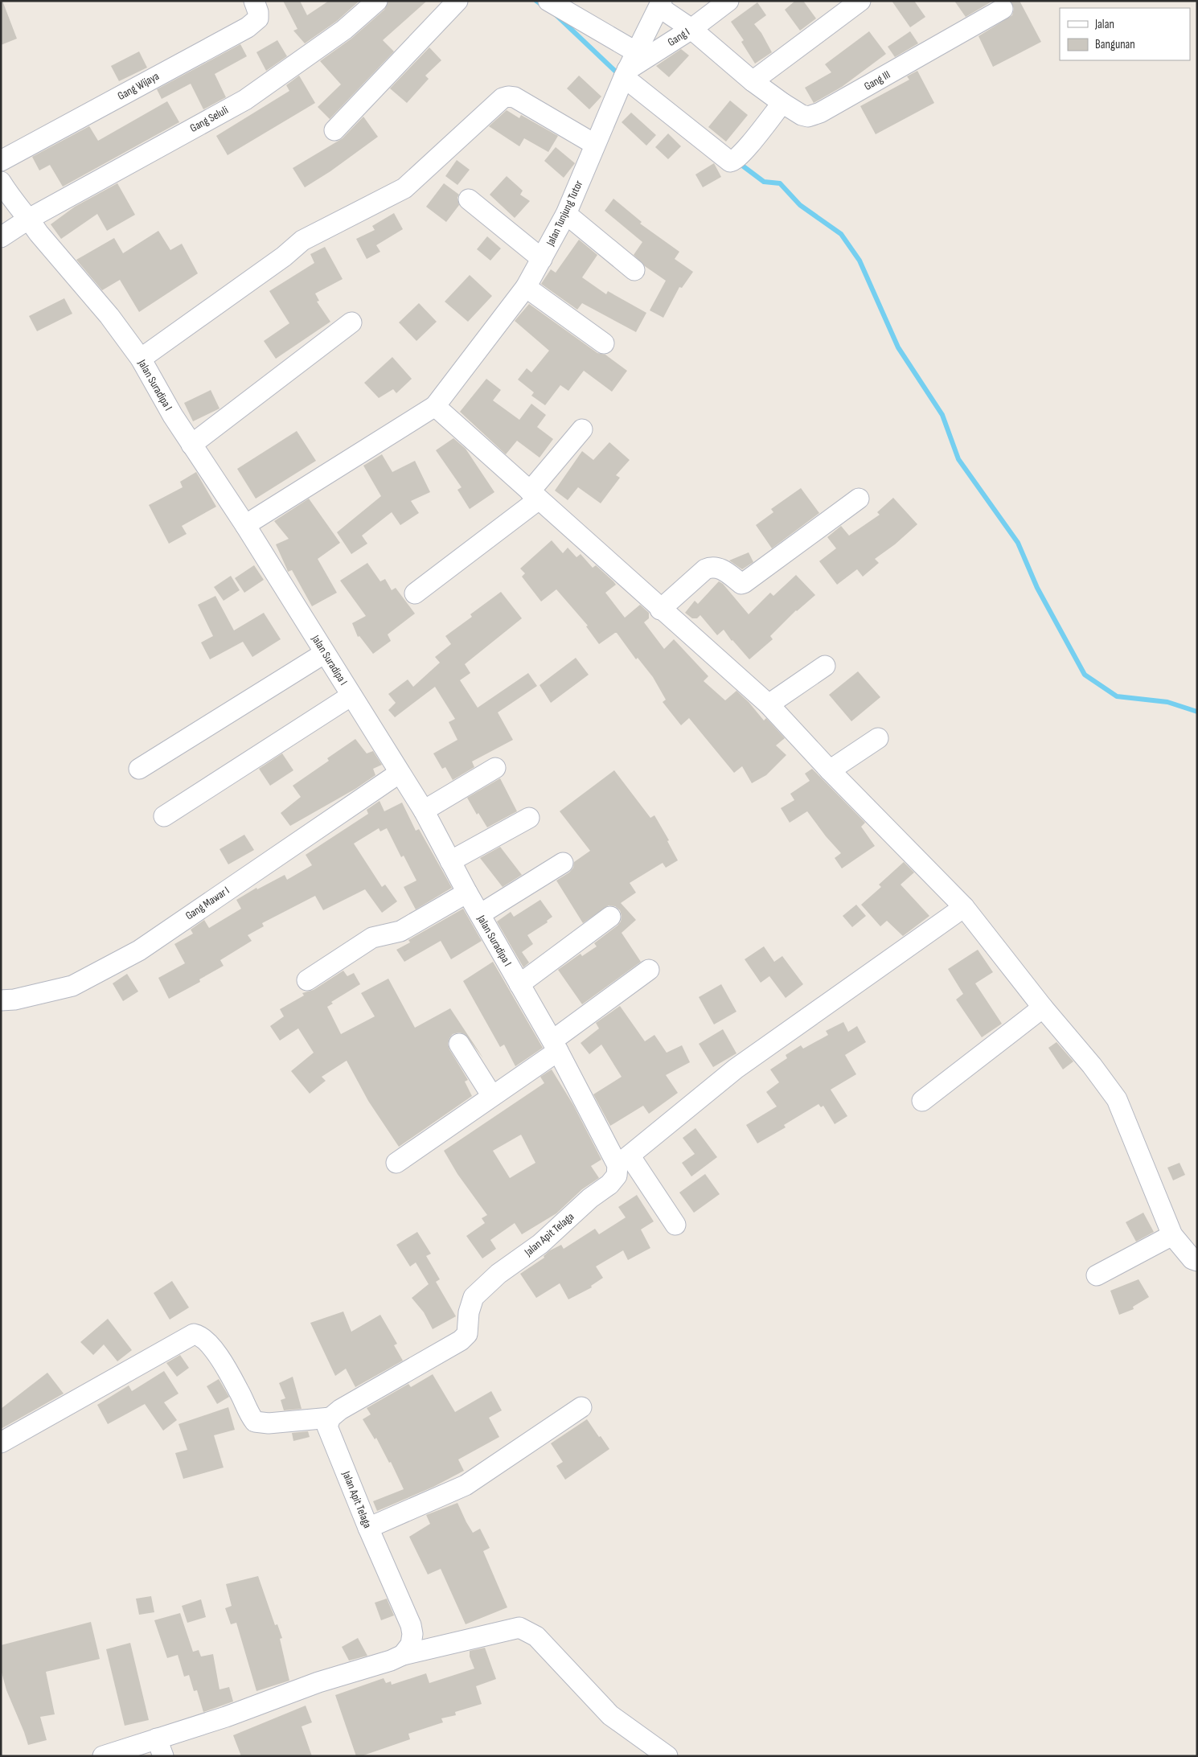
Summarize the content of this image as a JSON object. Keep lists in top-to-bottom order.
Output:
{
  "streets": {
    "street": [
      "Gang I",
      "Gang III",
      "Gang Wijaya",
      "Gang Seluli",
      "Jalan Tunjung Tutor",
      "Jalan Suradipa I",
      "Gang Mawar I",
      "Jalan Apit Telaga"
    ]
  },
  "crossings": [
    ["Gang I", "Gang III"],
    ["Gang I", "Jalan Tunjung Tutor"],
    ["Gang III", "Jalan Tunjung Tutor"],
    ["Gang Seluli", "Jalan Suradipa I"],
    ["Jalan Suradipa I", "Gang Mawar I"],
    ["Jalan Suradipa I", "Jalan Apit Telaga"]
  ],
  "legend": ["Jalan", "Bangunan"]
}
